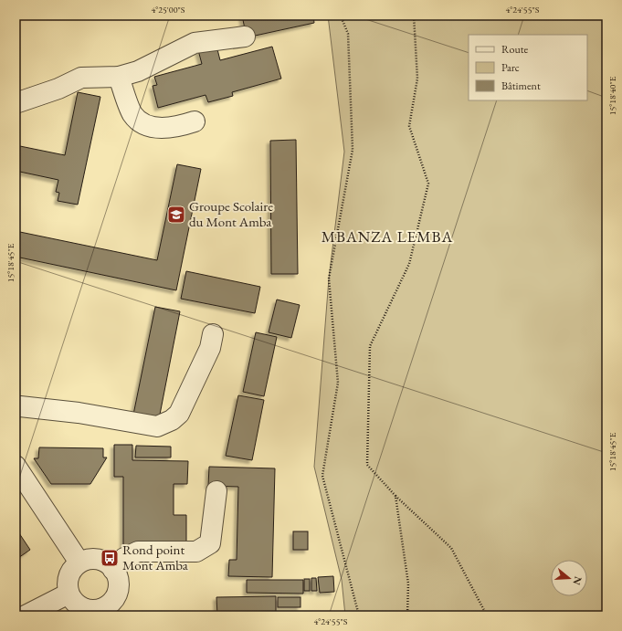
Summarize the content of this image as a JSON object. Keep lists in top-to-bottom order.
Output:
{
  "districts": ["MBANZA LEMBA"],
  "places": {
    "school or university": ["Groupe Scolaire du Mont Amba"],
    "bus stop": ["Rond point Mont Amba"]
  },
  "legend": ["Route", "Parc", "Bâtiment"],
  "north": "right",
  "coordinates": [
    "4°25'00\"S",
    "4°24'55\"S",
    "15°18'40\"E",
    "15°18'45\"E"
  ]
}
